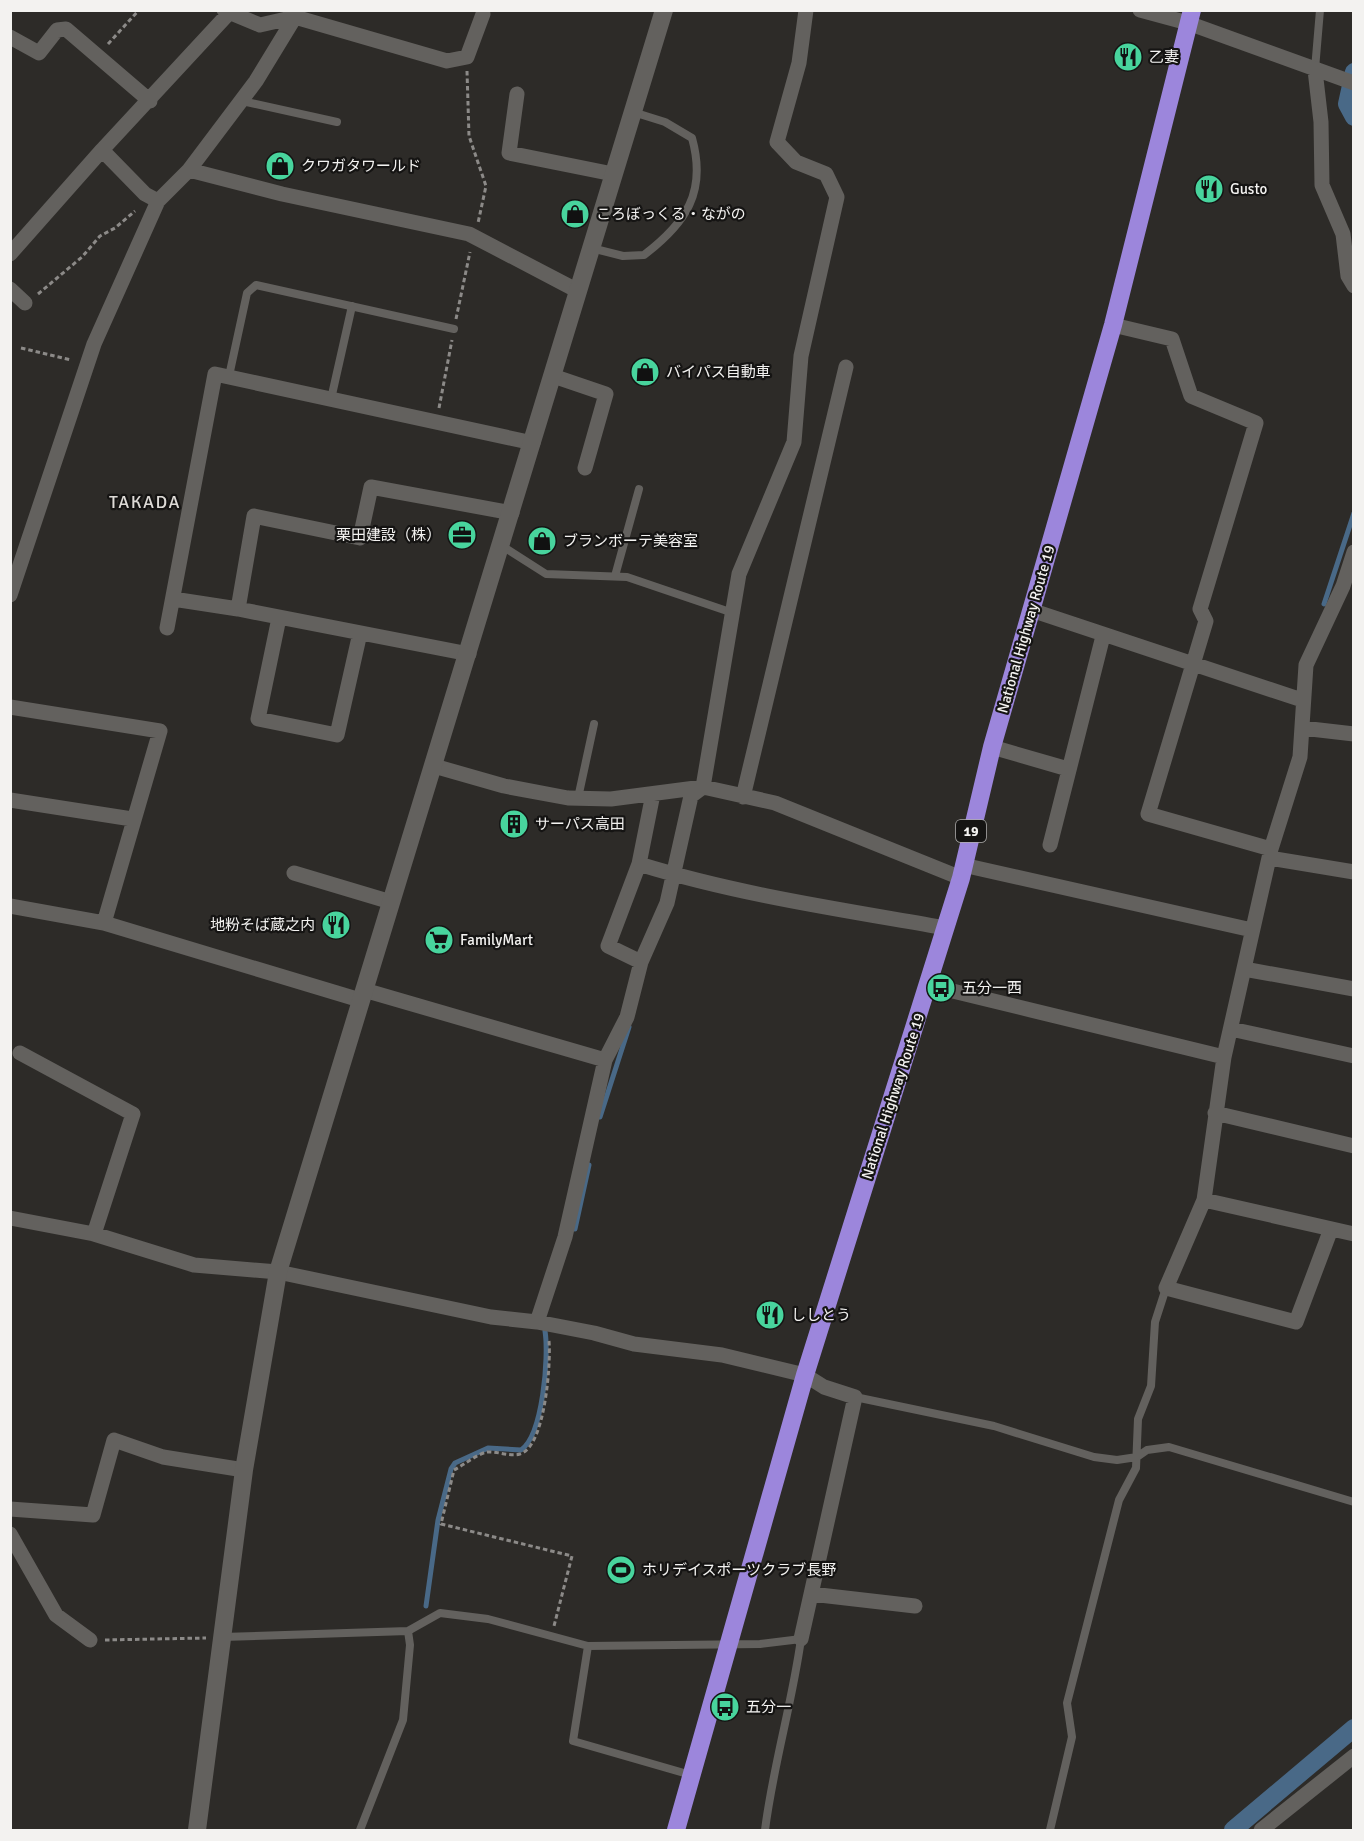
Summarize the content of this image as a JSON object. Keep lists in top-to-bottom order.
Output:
{
  "streets": {
    "highway": ["National Highway Route 19", "19"]
  },
  "districts": ["TAKADA"],
  "places": {
    "restaurant": [
      "乙妻",
      "Gusto",
      "地粉そば蔵之内",
      "ししとう"
    ],
    "shop": [
      "クワガタワールド",
      "ころぼっくる・ながの",
      "バイパス自動車",
      "ブランボーテ美容室"
    ],
    "office": ["栗田建設（株）"],
    "building": ["サーパス高田"],
    "supermarket": ["FamilyMart"],
    "bus stop": ["五分一西", "五分一"],
    "sports": ["ホリデイスポーツクラブ長野"]
  }
}
